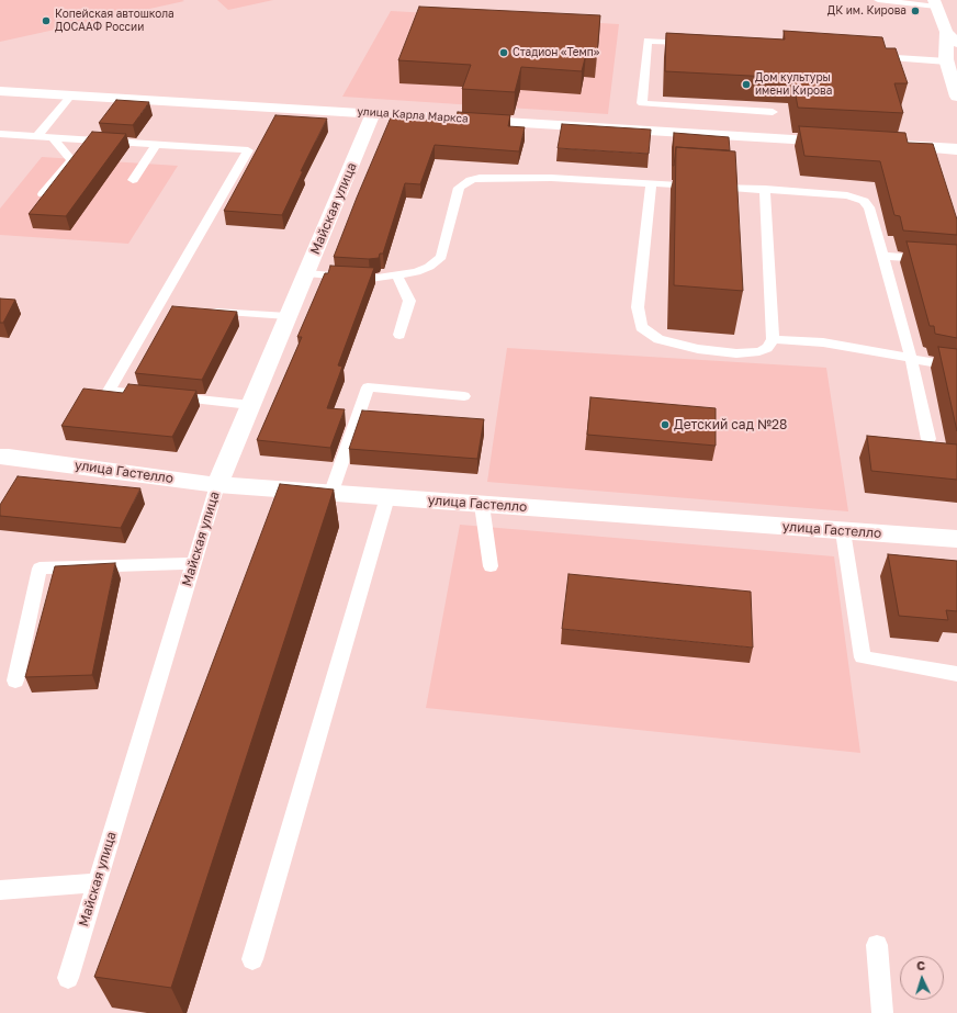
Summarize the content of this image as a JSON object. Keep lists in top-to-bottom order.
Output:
{
  "streets": {
    "street": ["улица Карла Маркса", "Майская улица", "улица Гастелло"]
  },
  "crossings": [
    ["улица Карла Маркса", "Майская улица"],
    ["Майская улица", "улица Гастелло"]
  ],
  "places": [
    "ДК им. Кирова",
    "Копейская автошкола ДОСААФ России",
    "Стадион «Темп»",
    "Дом культуры имени Кирова",
    "Детский сад №28"
  ],
  "north": "top"
}
